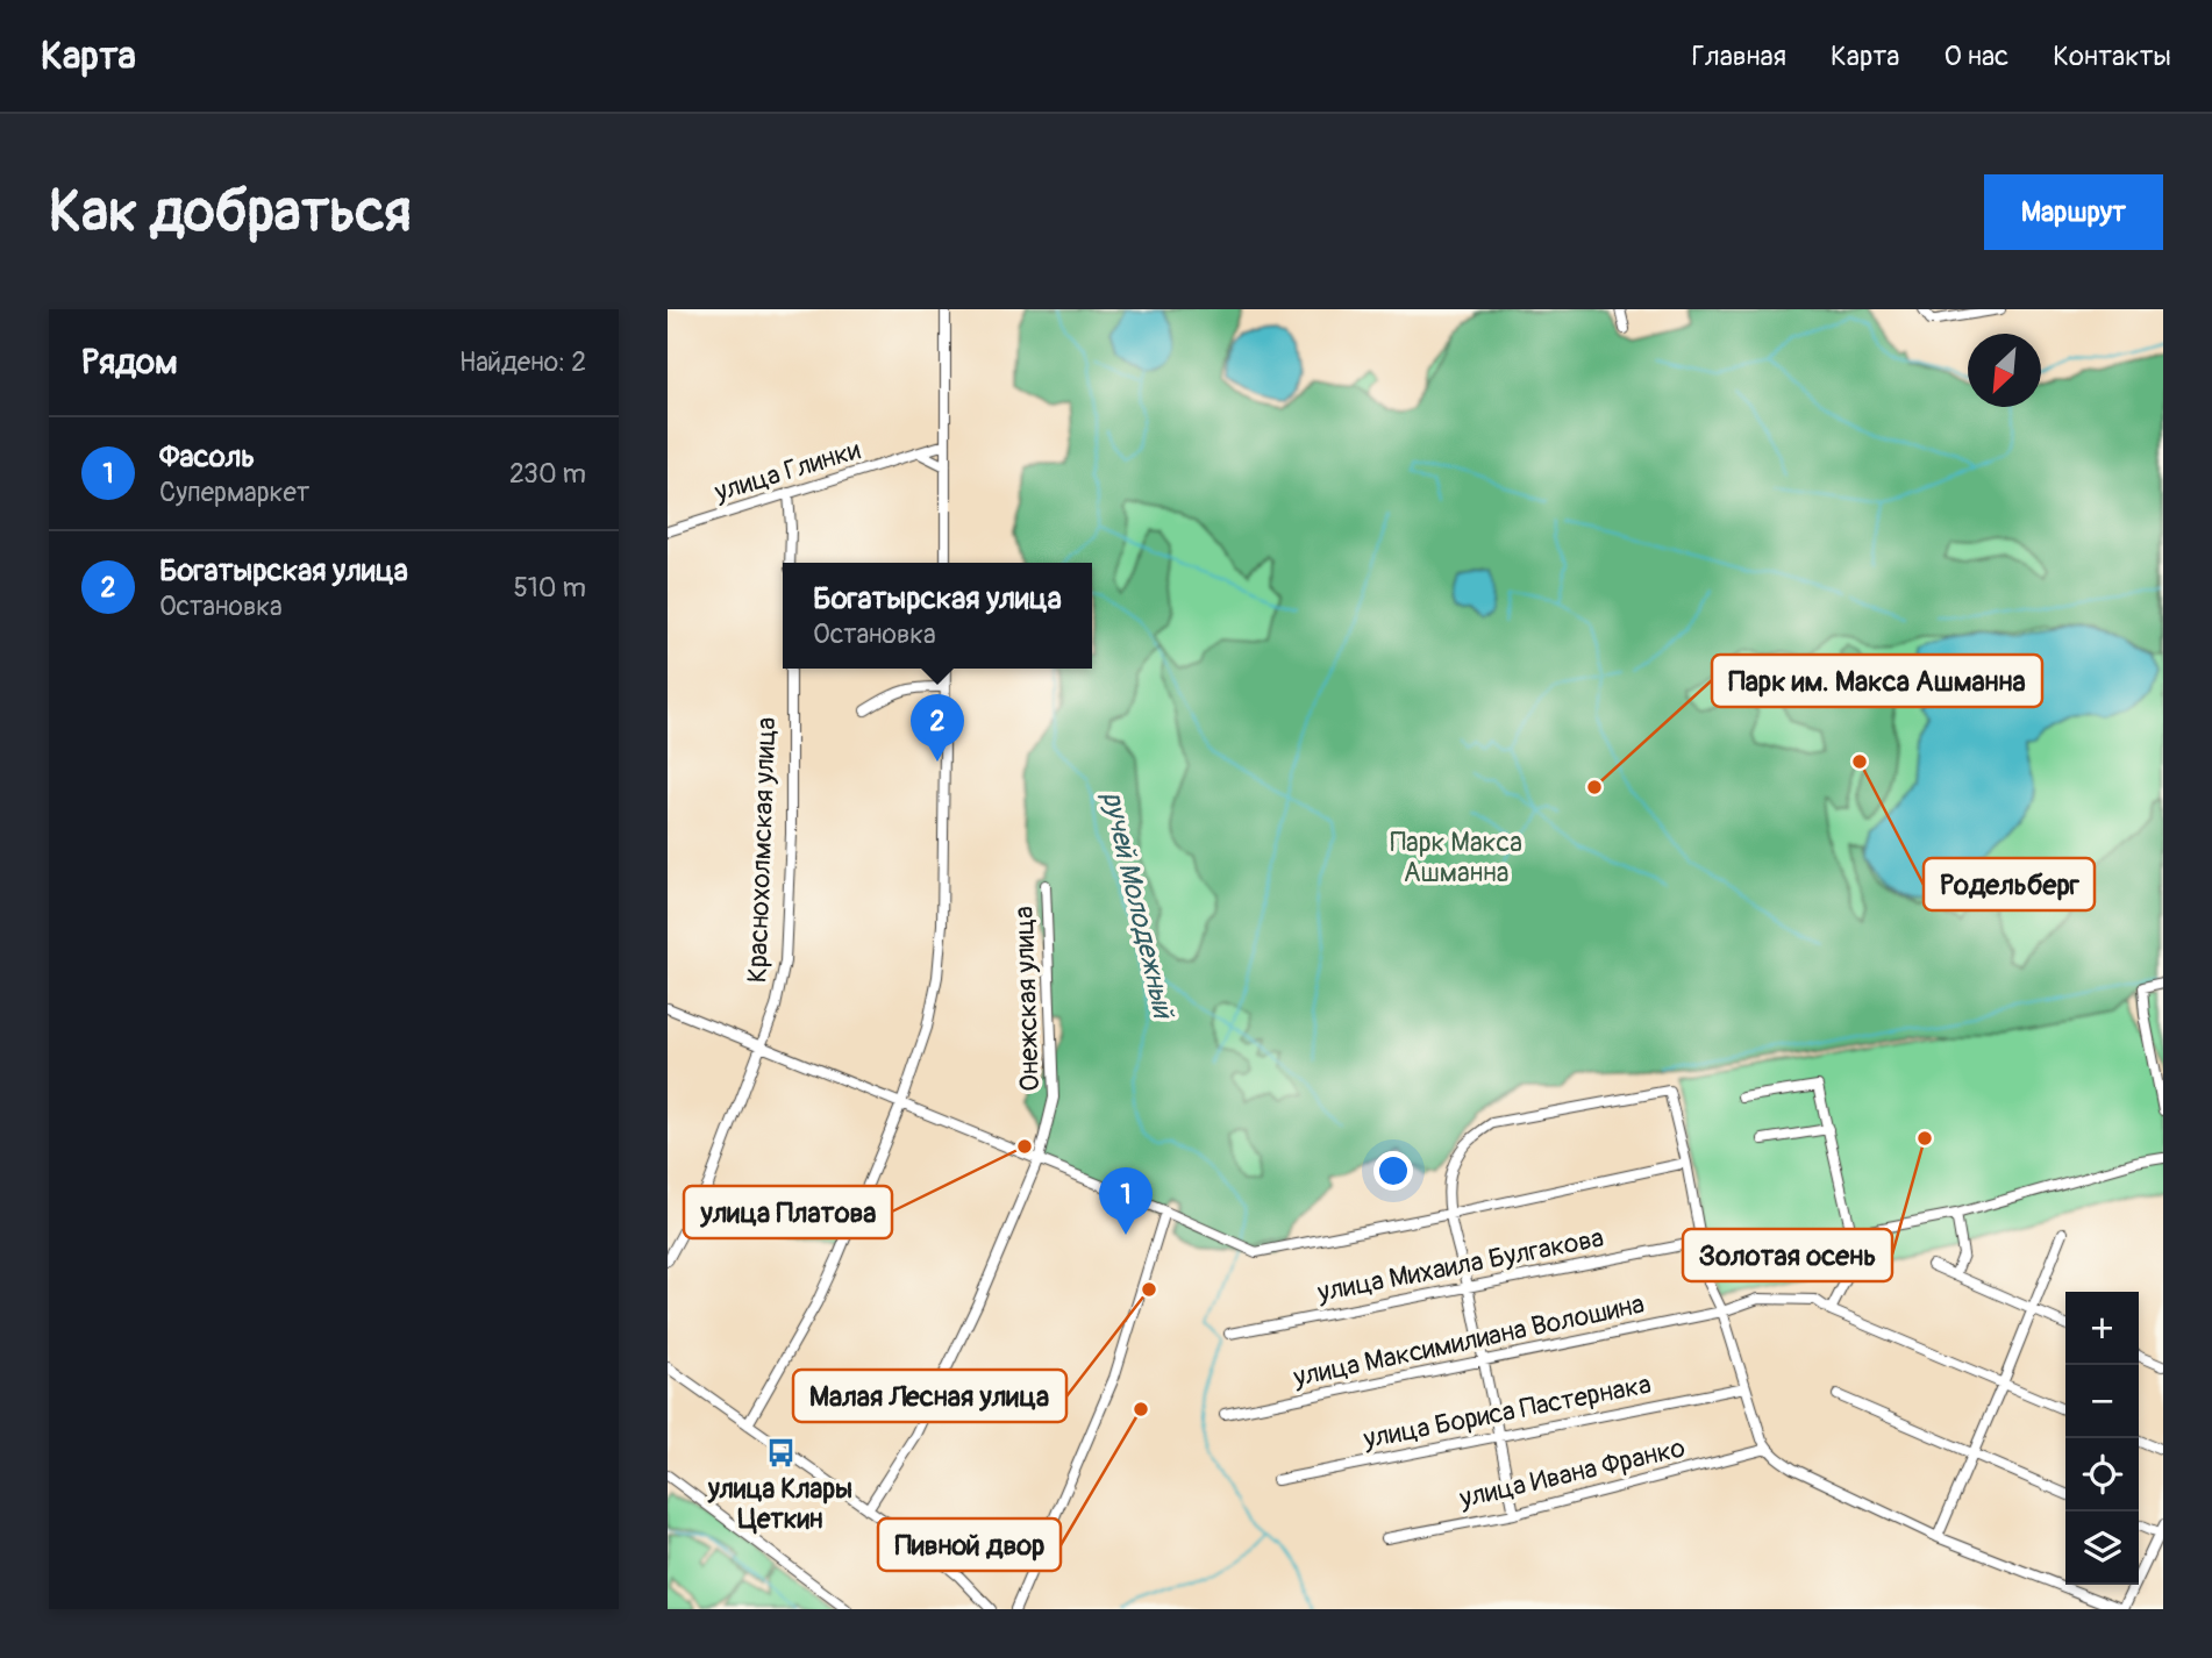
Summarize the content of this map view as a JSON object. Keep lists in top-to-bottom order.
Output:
{
  "streets": {
    "street": [
      "улица Глинки",
      "Краснохолмская улица",
      "Онежская улица",
      "улица Михаила Булгакова",
      "улица Максимилиана Волошина",
      "улица Бориса Пастернака",
      "улица Ивана Франко"
    ]
  },
  "water": ["ручей Молодежный"],
  "parks": ["Парк Макса Ашманна"],
  "places": {
    "other": [
      "Родельберг",
      "Парк им. Макса Ашманна",
      "Золотая осень",
      "улица Платова",
      "Малая Лесная улица",
      "Пивной двор"
    ],
    "bus stop": ["улица Клары Цеткин"]
  },
  "north": "bottom left",
  "page": {
    "header": "Карта",
    "nav": [
      "Главная",
      "Карта",
      "О нас",
      "Контакты"
    ],
    "buttons": "Маршрут",
    "title": "Как добраться",
    "heading": ["Рядом", "Найдено: 2"],
    "list": [
      {
        "mark": "1",
        "name": "Фасоль",
        "note": "Супермаркет",
        "value": "230 m"
      },
      {
        "mark": "2",
        "name": "Богатырская улица",
        "note": "Остановка",
        "value": "510 m"
      }
    ],
    "popup": ["Богатырская улица", "Остановка"],
    "pins": ["2", "1"],
    "map_buttons": ["+", "−"]
  }
}
